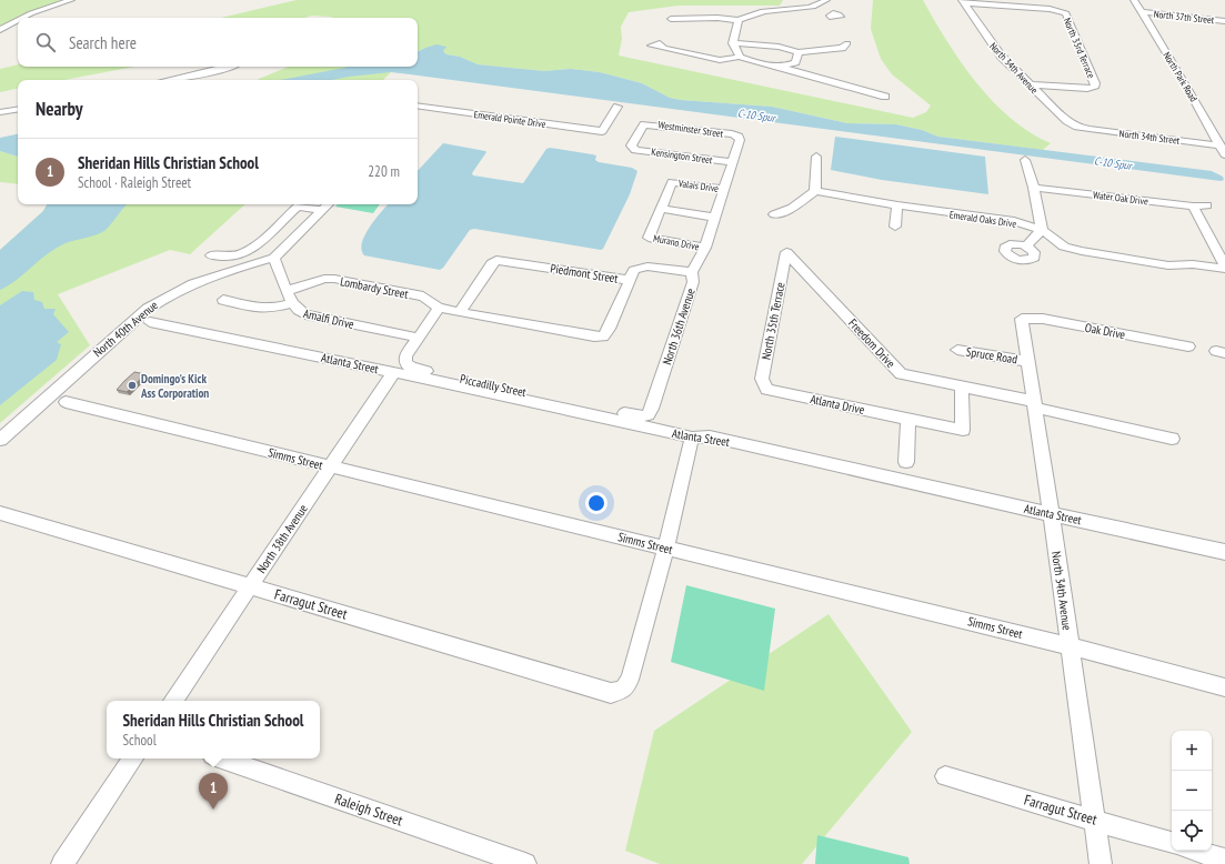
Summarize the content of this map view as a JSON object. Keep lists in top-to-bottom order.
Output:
{
  "streets": {
    "street": [
      "North 37th Street",
      "North 33rd Terrace",
      "North 34th Avenue",
      "North Park Road",
      "Emerald Pointe Drive",
      "Westminster Street",
      "North 34th Street",
      "Kensington Street",
      "Valais Drive",
      "Water Oak Drive",
      "Emerald Oaks Drive",
      "Murano Drive",
      "Piedmont Street",
      "Lombardy Street",
      "Amalfi Drive",
      "North 35th Terrace",
      "North 36th Avenue",
      "North 40th Avenue",
      "Oak Drive",
      "Freedom Drive",
      "Spruce Road",
      "Atlanta Street",
      "Piccadilly Street",
      "Atlanta Drive",
      "Simms Street",
      "North 38th Avenue",
      "Farragut Street",
      "Raleigh Street"
    ]
  },
  "crossings": [
    ["North 37th Street", "North Park Road"],
    ["North 33rd Terrace", "North 34th Avenue"],
    ["North 34th Avenue", "North 34th Street"],
    ["North 34th Avenue", "Oak Drive"],
    ["North 34th Avenue", "Freedom Drive"],
    ["North 34th Avenue", "Spruce Road"],
    ["North 34th Avenue", "Atlanta Street"],
    ["North 34th Avenue", "Simms Street"],
    ["North 34th Avenue", "Farragut Street"],
    ["North Park Road", "North 34th Street"],
    ["Westminster Street", "Kensington Street"],
    ["Westminster Street", "North 36th Avenue"],
    ["Kensington Street", "North 36th Avenue"],
    ["Valais Drive", "Murano Drive"],
    ["Valais Drive", "North 36th Avenue"],
    ["Murano Drive", "North 36th Avenue"],
    ["Piedmont Street", "Lombardy Street"],
    ["Piedmont Street", "North 36th Avenue"],
    ["Lombardy Street", "Amalfi Drive"],
    ["Lombardy Street", "Piccadilly Street"],
    ["Amalfi Drive", "North 40th Avenue"],
    ["Amalfi Drive", "Piccadilly Street"],
    ["North 35th Terrace", "Freedom Drive"],
    ["North 35th Terrace", "Atlanta Drive"],
    ["North 36th Avenue", "Piccadilly Street"],
    ["Freedom Drive", "Atlanta Drive"],
    ["Atlanta Street", "North 38th Avenue"],
    ["Simms Street", "North 38th Avenue"],
    ["Simms Street", "Farragut Street"],
    ["North 38th Avenue", "Farragut Street"]
  ],
  "water": ["C-10 Spur"],
  "places": ["Domingo's Kick Ass Corporation"],
  "page": {
    "search": "Search here",
    "heading": "Nearby",
    "list": [
      {
        "mark": "1",
        "name": "Sheridan Hills Christian School",
        "note": "School · Raleigh Street",
        "value": "220 m"
      }
    ],
    "popup": ["Sheridan Hills Christian School", "School"],
    "map_buttons": ["+", "−"],
    "pins": "1"
  }
}
